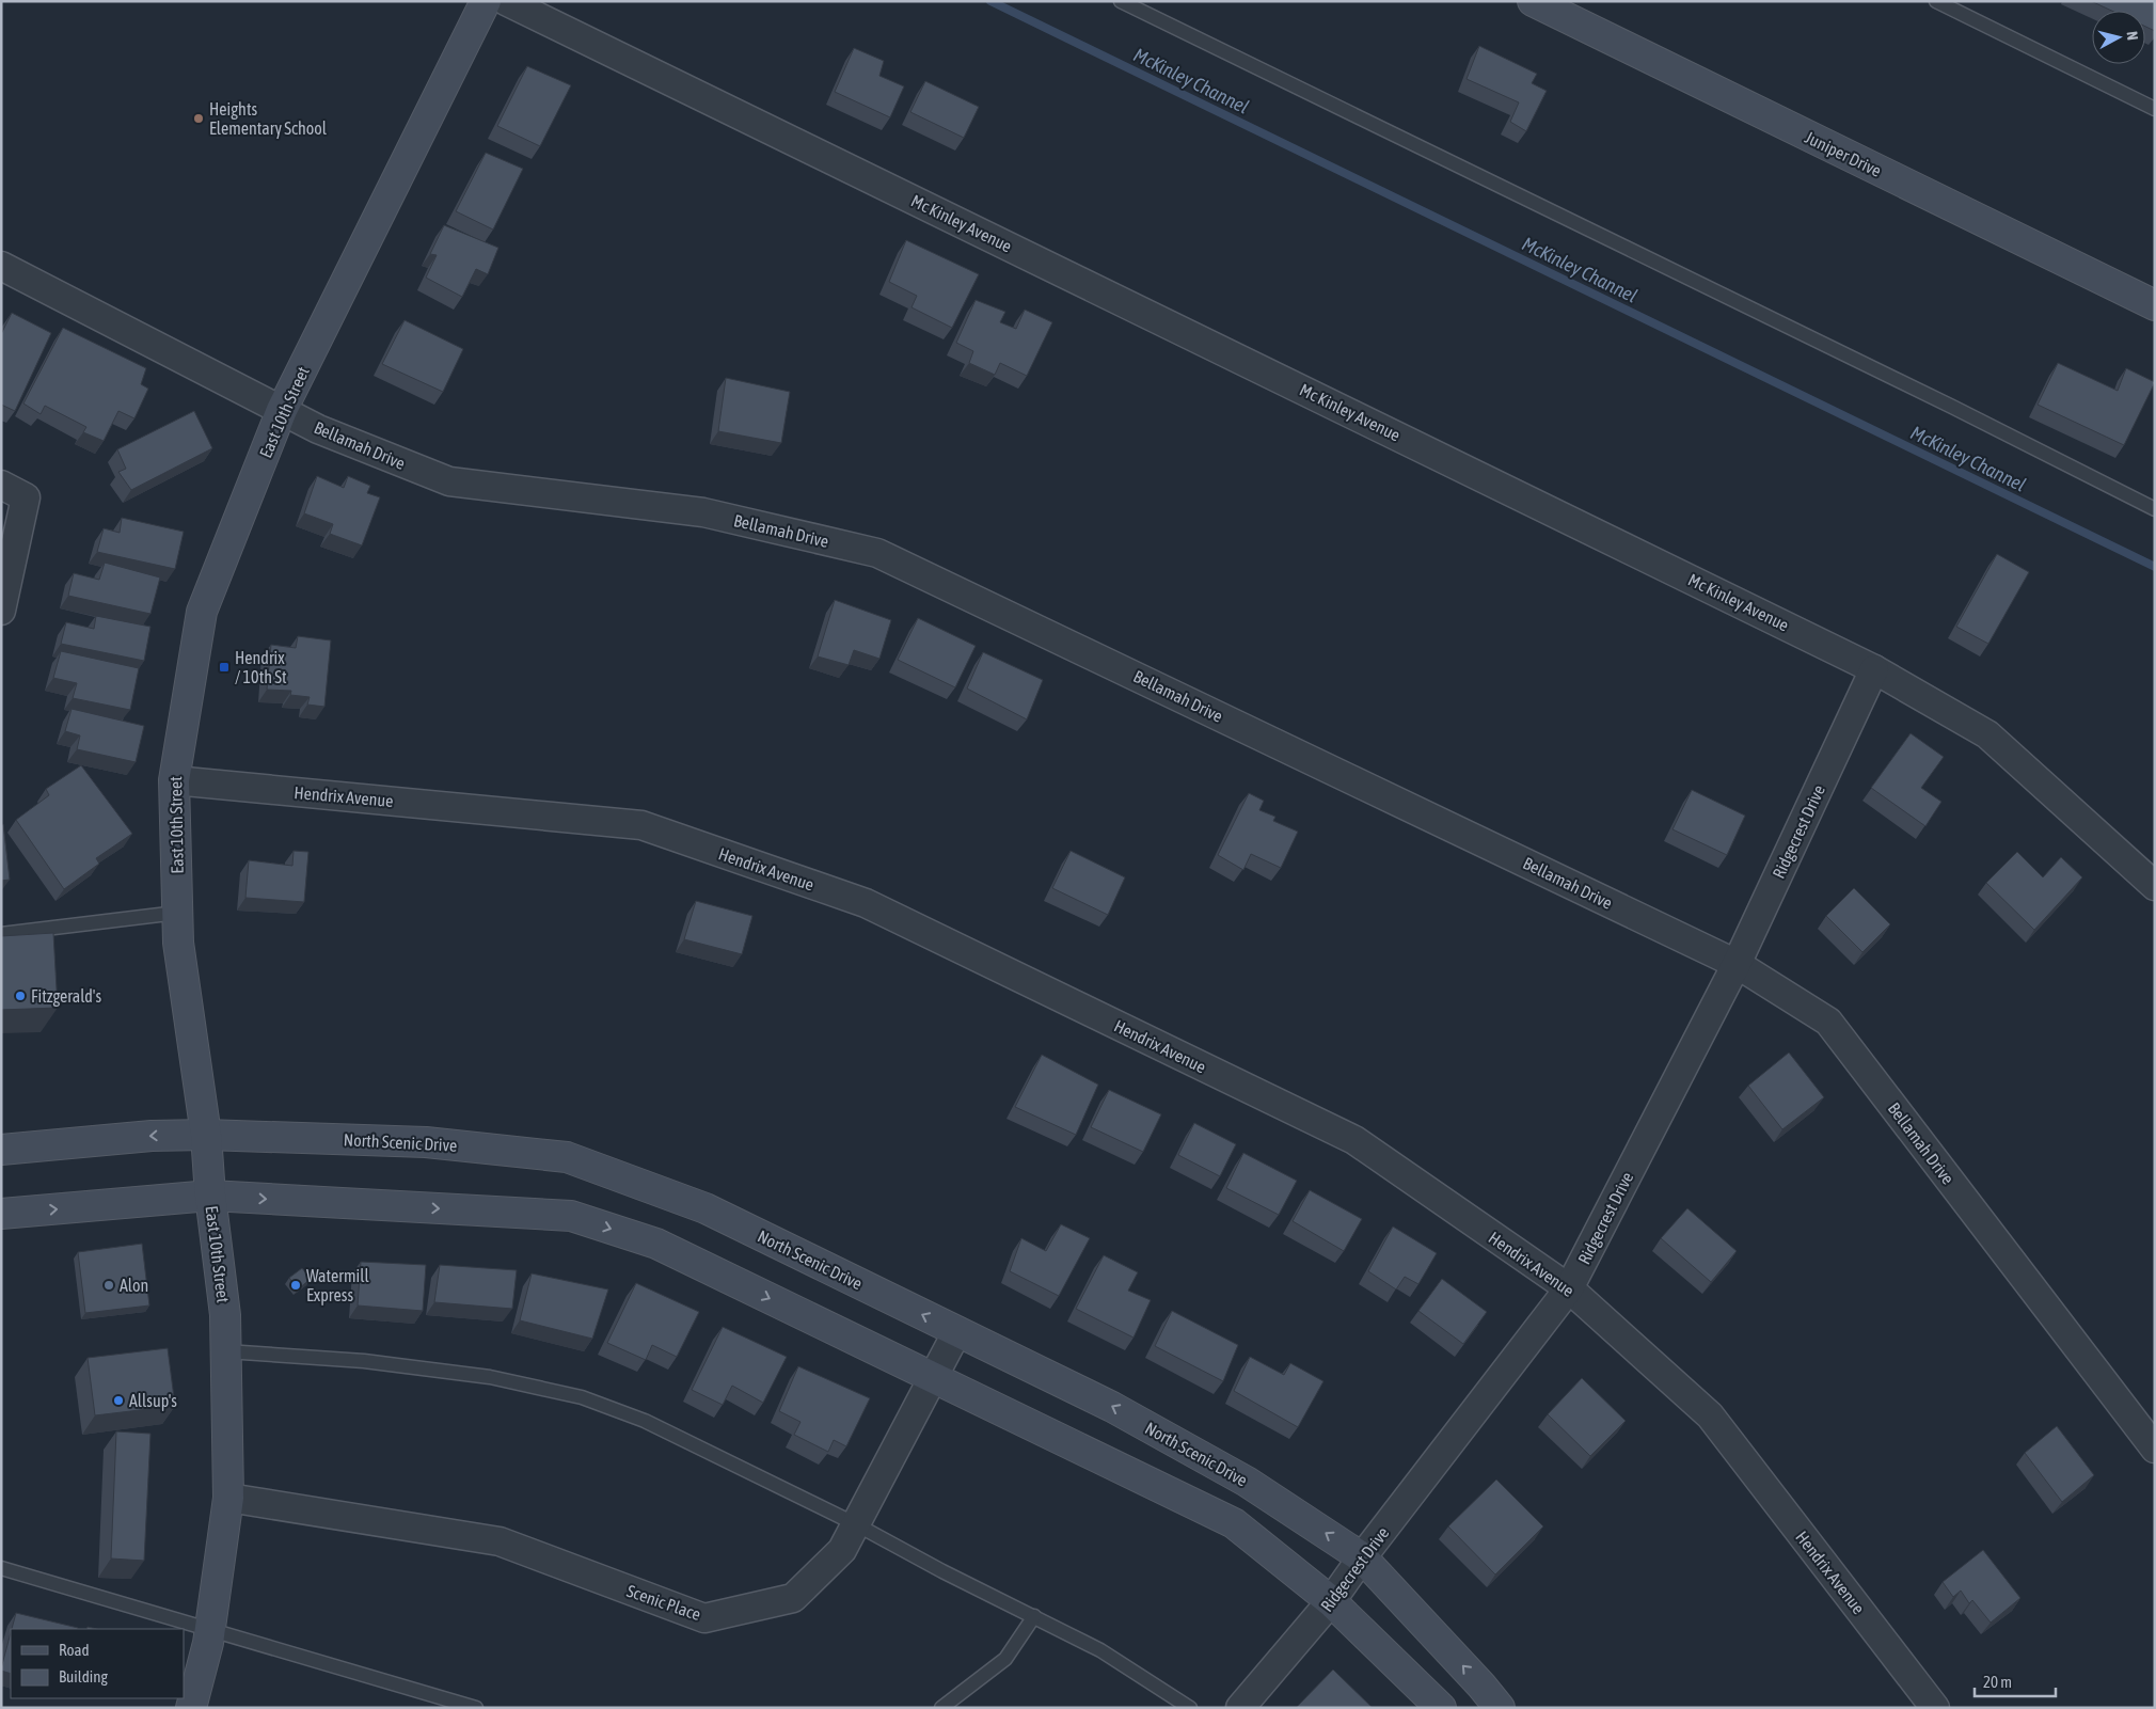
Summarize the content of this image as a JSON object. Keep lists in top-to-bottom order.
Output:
{
  "streets": {
    "main road": ["Juniper Drive", "East 10th Street", "North Scenic Drive"],
    "street": [
      "Mc Kinley Avenue",
      "Bellamah Drive",
      "Hendrix Avenue",
      "Ridgecrest Drive",
      "Scenic Place"
    ]
  },
  "crossings": [
    ["Mc Kinley Avenue", "Ridgecrest Drive"],
    ["East 10th Street", "Bellamah Drive"],
    ["East 10th Street", "Hendrix Avenue"],
    ["East 10th Street", "North Scenic Drive"],
    ["East 10th Street", "Scenic Place"],
    ["Bellamah Drive", "Ridgecrest Drive"],
    ["Hendrix Avenue", "Ridgecrest Drive"],
    ["Ridgecrest Drive", "North Scenic Drive"],
    ["North Scenic Drive", "Scenic Place"]
  ],
  "water": ["McKinley Channel"],
  "places": {
    "other": [
      "Heights Elementary School",
      "Fitzgerald's",
      "Alon",
      "Watermill Express",
      "Allsup's"
    ],
    "transit": ["Hendrix / 10th St"]
  },
  "legend": ["Road", "Building"],
  "scale_bar": "20 m",
  "north": "right"
}
